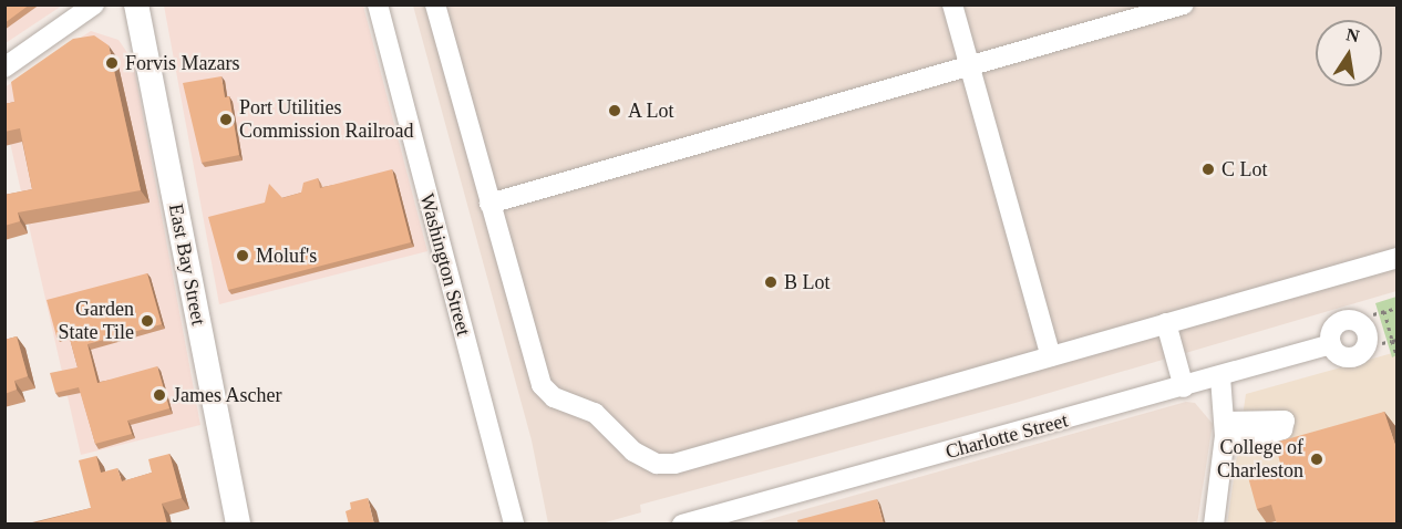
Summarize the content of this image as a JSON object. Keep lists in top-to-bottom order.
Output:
{
  "streets": {
    "main road": ["East Bay Street"],
    "street": ["Washington Street", "Charlotte Street"]
  },
  "places": [
    "Forvis Mazars",
    "A Lot",
    "Port Utilities Commission Railroad",
    "C Lot",
    "Moluf's",
    "B Lot",
    "Garden State Tile",
    "James Ascher",
    "College of Charleston"
  ],
  "north": "top"
}
